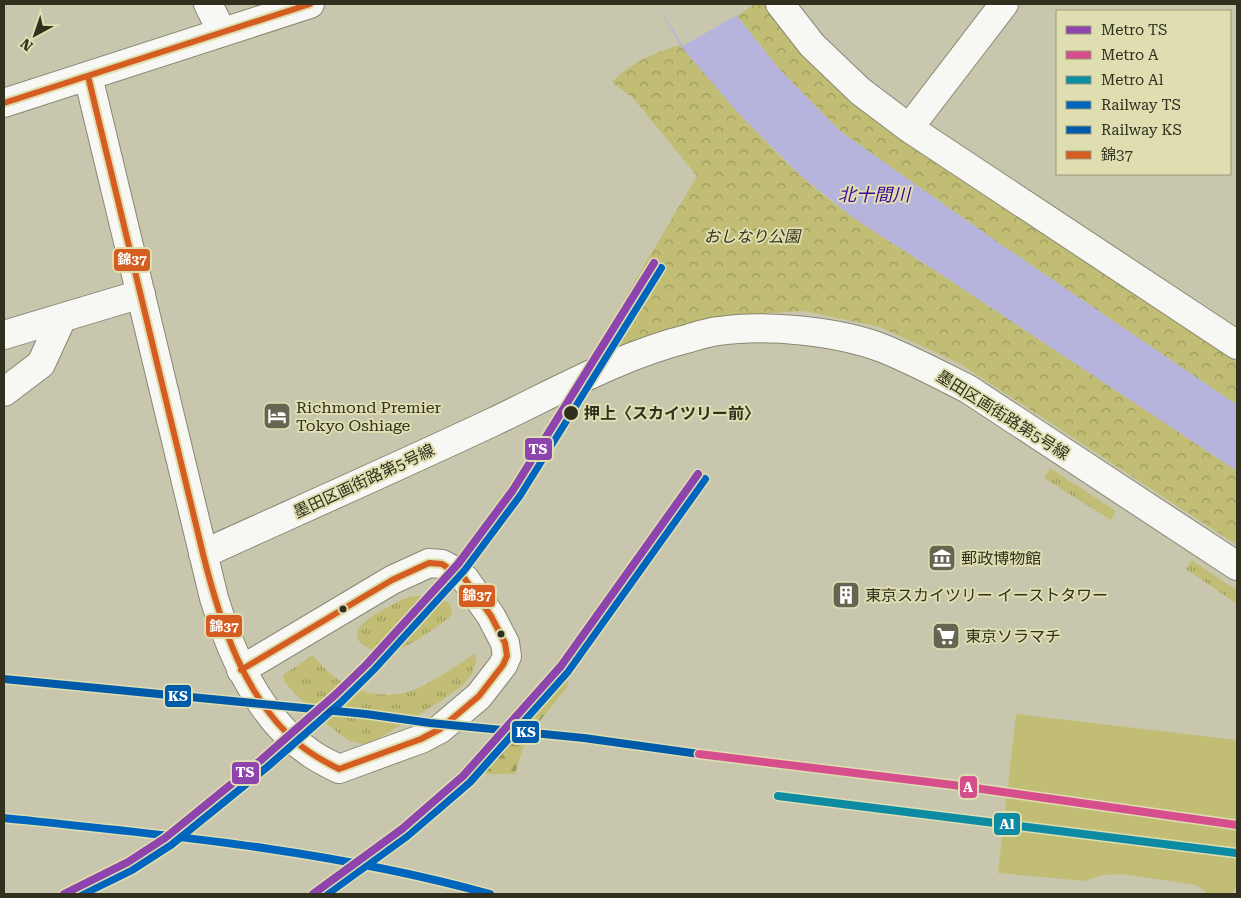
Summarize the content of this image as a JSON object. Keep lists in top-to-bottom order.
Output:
{
  "streets": {
    "street": ["墨田区画街路第5号線"]
  },
  "water": ["北十間川"],
  "parks": ["おしなり公園"],
  "places": {
    "other": ["押上〈スカイツリー前〉"],
    "hotel": ["Richmond Premier Tokyo Oshiage"],
    "museum": ["郵政博物館"],
    "building": ["東京スカイツリー イーストタワー"],
    "supermarket": ["東京ソラマチ"]
  },
  "lines": [
    "transit line 錦37",
    "metro line TS",
    "rail line TS",
    "rail line KS",
    "metro line A",
    "metro line Al"
  ],
  "legend": [
    "Metro TS",
    "Metro A",
    "Metro Al",
    "Railway TS",
    "Railway KS",
    "錦37"
  ],
  "north": "bottom left"
}
